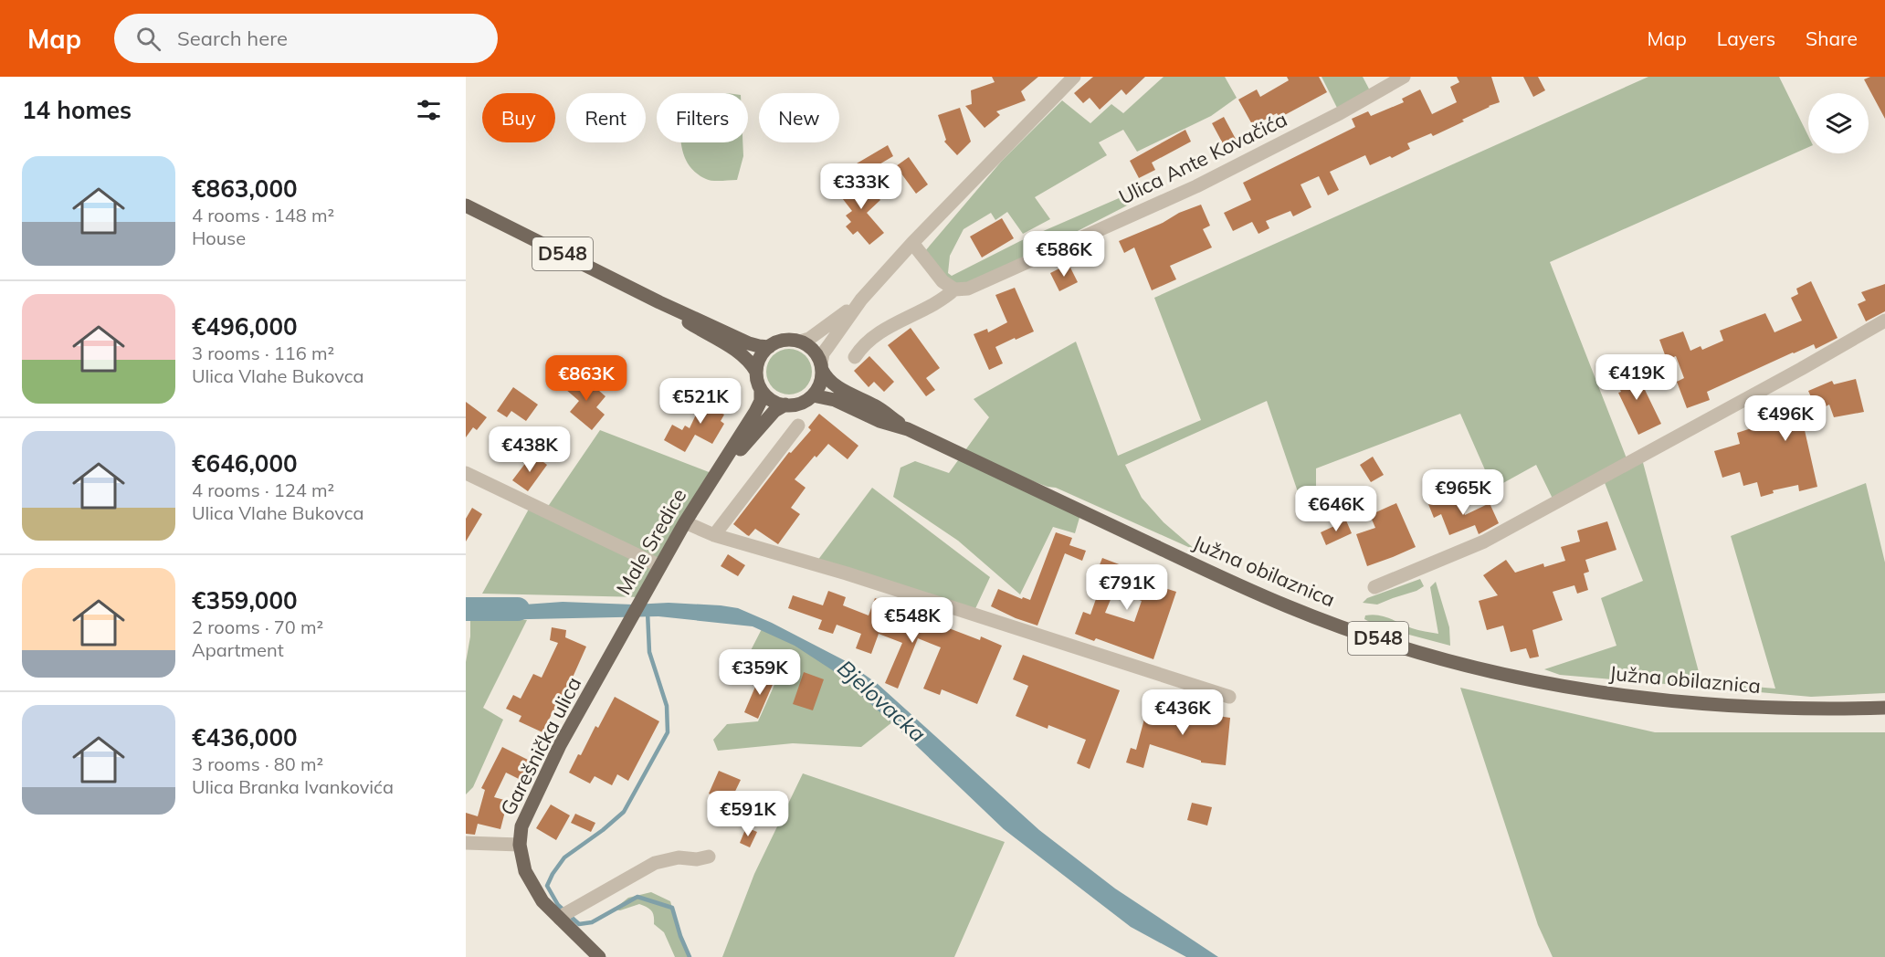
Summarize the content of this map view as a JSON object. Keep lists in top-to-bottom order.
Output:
{
  "streets": {
    "main road": [
      "D548",
      "Male Sredice",
      "Južna obilaznica",
      "Garešnička ulica"
    ],
    "street": ["Ulica Ante Kovačića"]
  },
  "crossings": [
    ["D548", "Male Sredice"],
    ["D548", "Južna obilaznica"],
    ["Male Sredice", "Južna obilaznica"],
    ["Male Sredice", "Garešnička ulica"]
  ],
  "water": ["Bjelovacka"],
  "page": {
    "header": "Map",
    "search": "Search here",
    "nav": ["Map", "Layers", "Share"],
    "heading": "14 homes",
    "chip": [
      "Buy",
      "Rent",
      "Filters",
      "New"
    ],
    "list": [
      {
        "name": "€863,000",
        "note": "4 rooms · 148 m² · House"
      },
      {
        "name": "€496,000",
        "note": "3 rooms · 116 m² · Ulica Vlahe Bukovca"
      },
      {
        "name": "€646,000",
        "note": "4 rooms · 124 m² · Ulica Vlahe Bukovca"
      },
      {
        "name": "€359,000",
        "note": "2 rooms · 70 m² · Apartment"
      },
      {
        "name": "€436,000",
        "note": "3 rooms · 80 m² · Ulica Branka Ivankovića"
      }
    ],
    "price": [
      "€333K",
      "€586K",
      "€419K",
      "€863K",
      "€521K",
      "€496K",
      "€438K",
      "€965K",
      "€646K",
      "€791K",
      "€548K",
      "€359K",
      "€436K",
      "€591K"
    ]
  }
}
